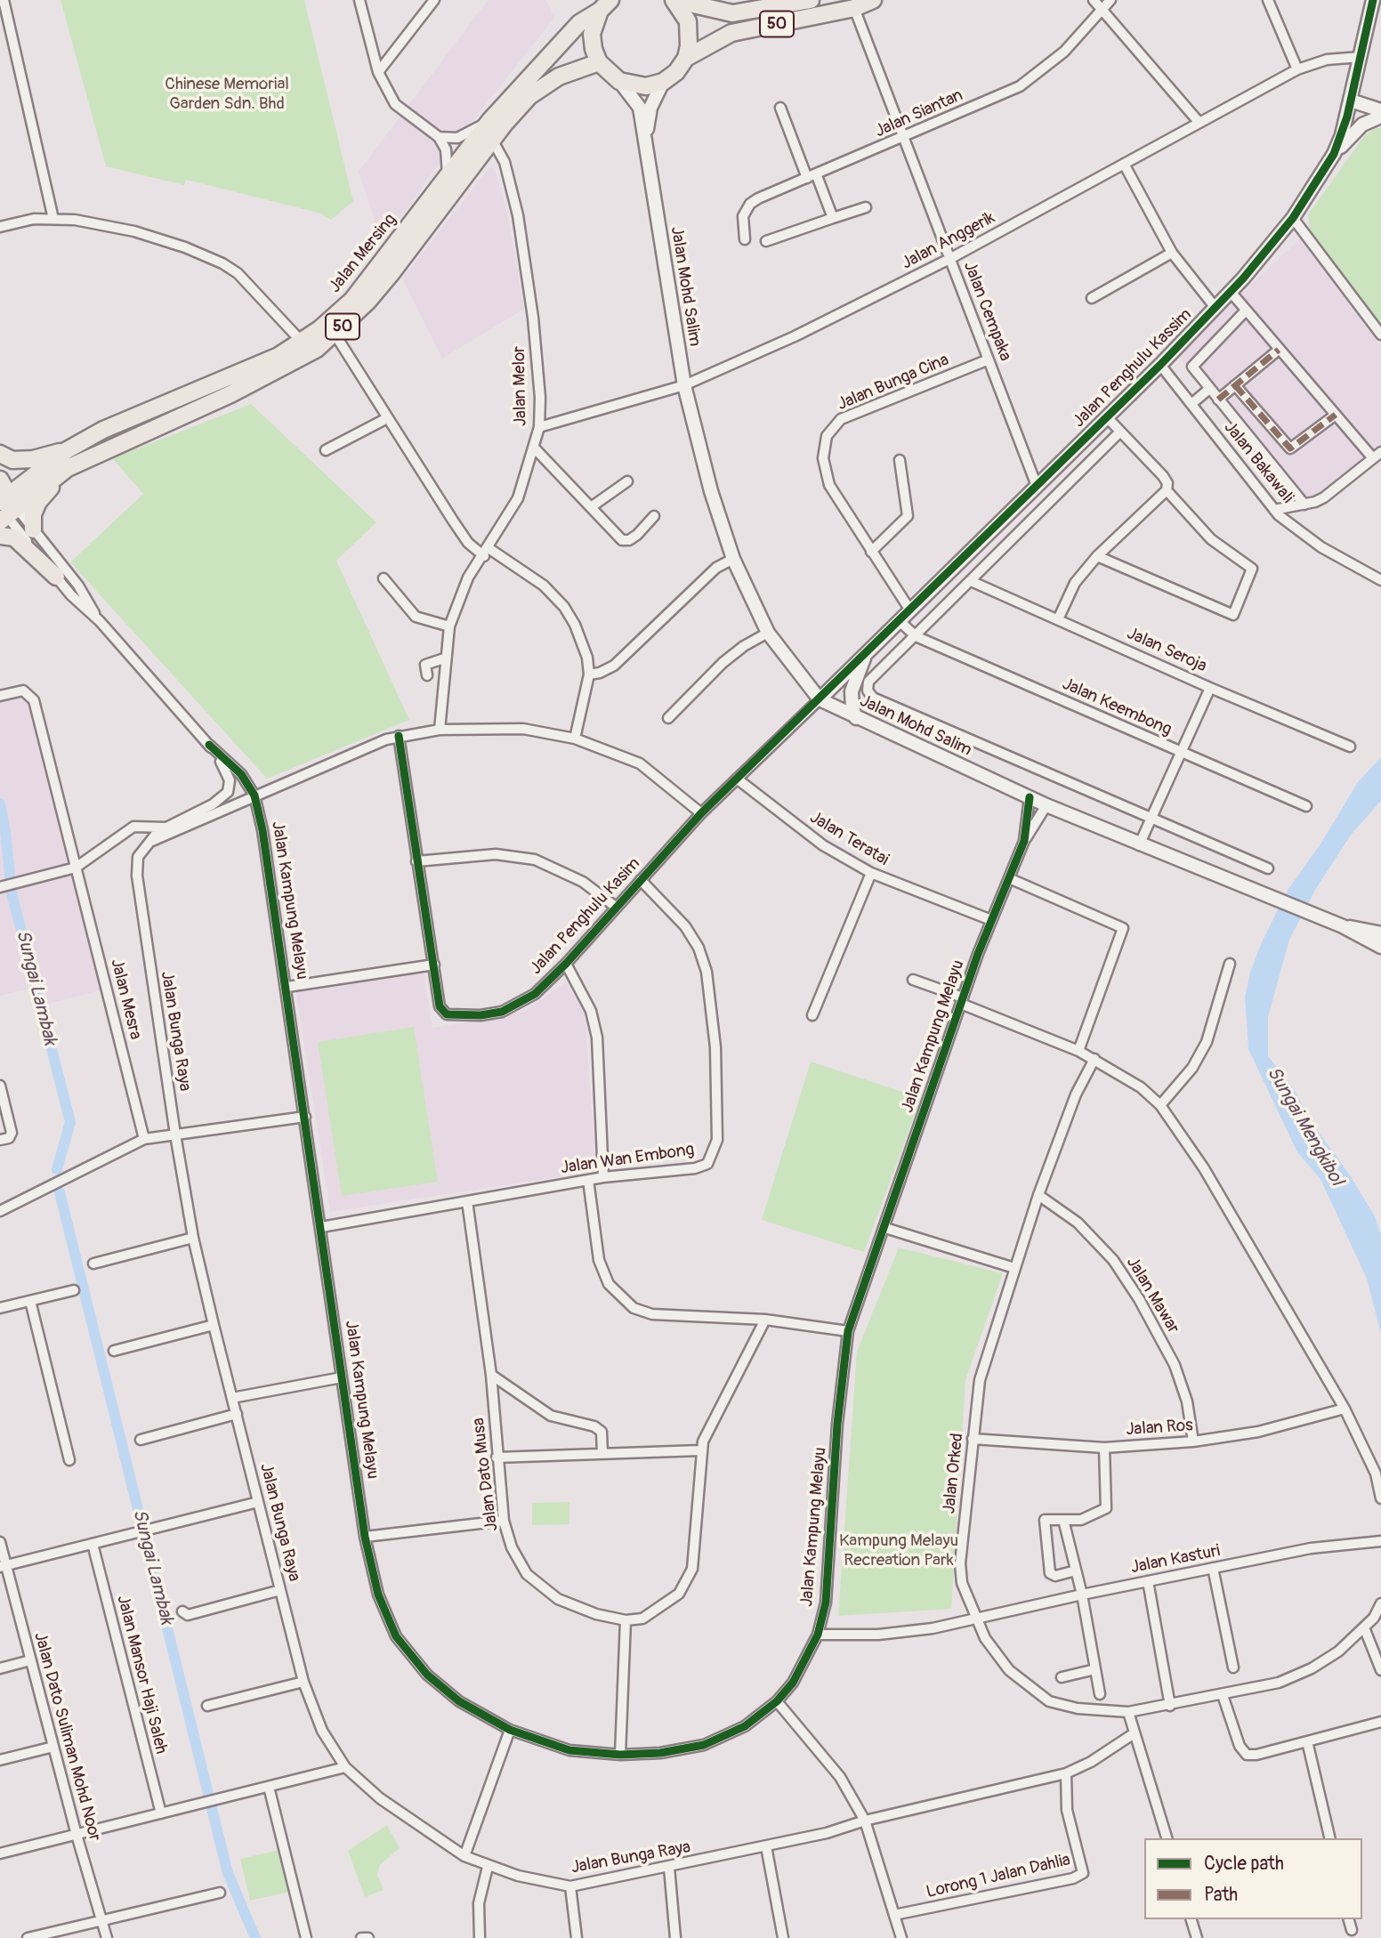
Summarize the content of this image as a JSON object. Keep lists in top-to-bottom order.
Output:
{
  "streets": {
    "highway": ["50", "Jalan Mersing"],
    "street": [
      "Jalan Siantan",
      "Jalan Anggerik",
      "Jalan Mohd Salim",
      "Jalan Cempaka",
      "Jalan Penghulu Kassim",
      "Jalan Bunga Cina",
      "Jalan Melor",
      "Jalan Bakawali",
      "Jalan Seroja",
      "Jalan Keembong",
      "Jalan Teratai",
      "Jalan Kampung Melayu",
      "Jalan Penghulu Kasim",
      "Jalan Mesra",
      "Jalan Bunga Raya",
      "Jalan Wan Embong",
      "Jalan Mawar",
      "Jalan Ros",
      "Jalan Orked",
      "Jalan Dato Musa",
      "Jalan Kasturi",
      "Jalan Mansor Haji Saleh",
      "Jalan Dato Suliman Mohd Noor",
      "Lorong 1 Jalan Dahlia"
    ]
  },
  "crossings": [
    ["50", "Jalan Mersing"],
    ["50", "Jalan Mohd Salim"],
    ["50", "Jalan Cempaka"],
    ["Jalan Siantan", "Jalan Cempaka"],
    ["Jalan Anggerik", "Jalan Mohd Salim"],
    ["Jalan Anggerik", "Jalan Cempaka"],
    ["Jalan Anggerik", "Jalan Penghulu Kassim"],
    ["Jalan Anggerik", "Jalan Melor"],
    ["Jalan Mersing", "Jalan Melor"],
    ["Jalan Mohd Salim", "Jalan Penghulu Kassim"],
    ["Jalan Mohd Salim", "Jalan Keembong"],
    ["Jalan Mohd Salim", "Jalan Kampung Melayu"],
    ["Jalan Mohd Salim", "Jalan Penghulu Kasim"],
    ["Jalan Cempaka", "Jalan Penghulu Kassim"],
    ["Jalan Cempaka", "Jalan Bunga Cina"],
    ["Jalan Penghulu Kassim", "Jalan Bunga Cina"],
    ["Jalan Penghulu Kassim", "Jalan Bakawali"],
    ["Jalan Penghulu Kassim", "Jalan Keembong"],
    ["Jalan Penghulu Kassim", "Jalan Penghulu Kasim"],
    ["Jalan Teratai", "Jalan Kampung Melayu"],
    ["Jalan Teratai", "Jalan Penghulu Kasim"],
    ["Jalan Kampung Melayu", "Jalan Wan Embong"],
    ["Jalan Kampung Melayu", "Jalan Kasturi"],
    ["Jalan Penghulu Kasim", "Jalan Wan Embong"],
    ["Jalan Bunga Raya", "Lorong 1 Jalan Dahlia"],
    ["Jalan Wan Embong", "Jalan Dato Musa"],
    ["Jalan Mawar", "Jalan Ros"],
    ["Jalan Mawar", "Jalan Orked"],
    ["Jalan Ros", "Jalan Orked"],
    ["Jalan Orked", "Jalan Kasturi"]
  ],
  "water": ["Sungai Lambak", "Sungai Mengkibol"],
  "parks": ["Chinese Memorial Garden Sdn. Bhd", "Kampung Melayu Recreation Park"],
  "legend": ["Cycle path", "Path"]
}
